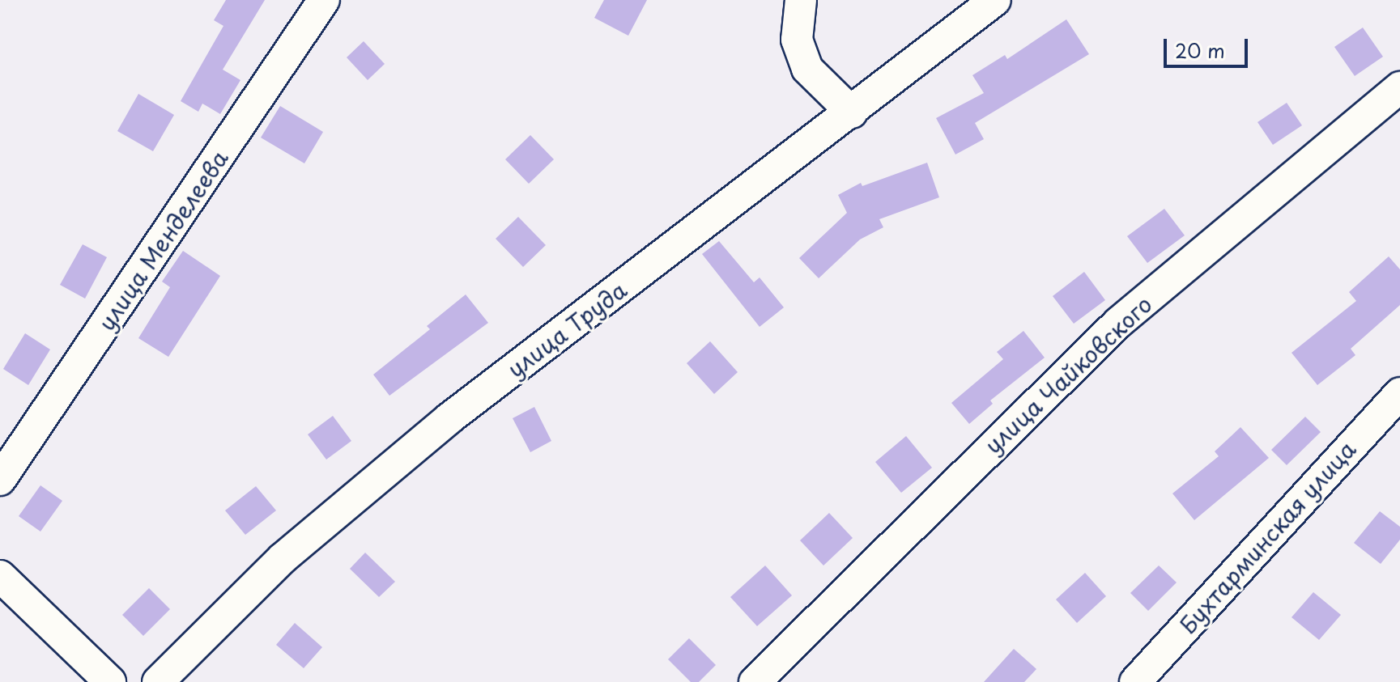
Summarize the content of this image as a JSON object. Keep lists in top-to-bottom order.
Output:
{
  "streets": {
    "street": [
      "улица Менделеева",
      "улица Труда",
      "улица Чайковского",
      "Бухтарминская улица"
    ]
  },
  "scale_bar": "20 m"
}
